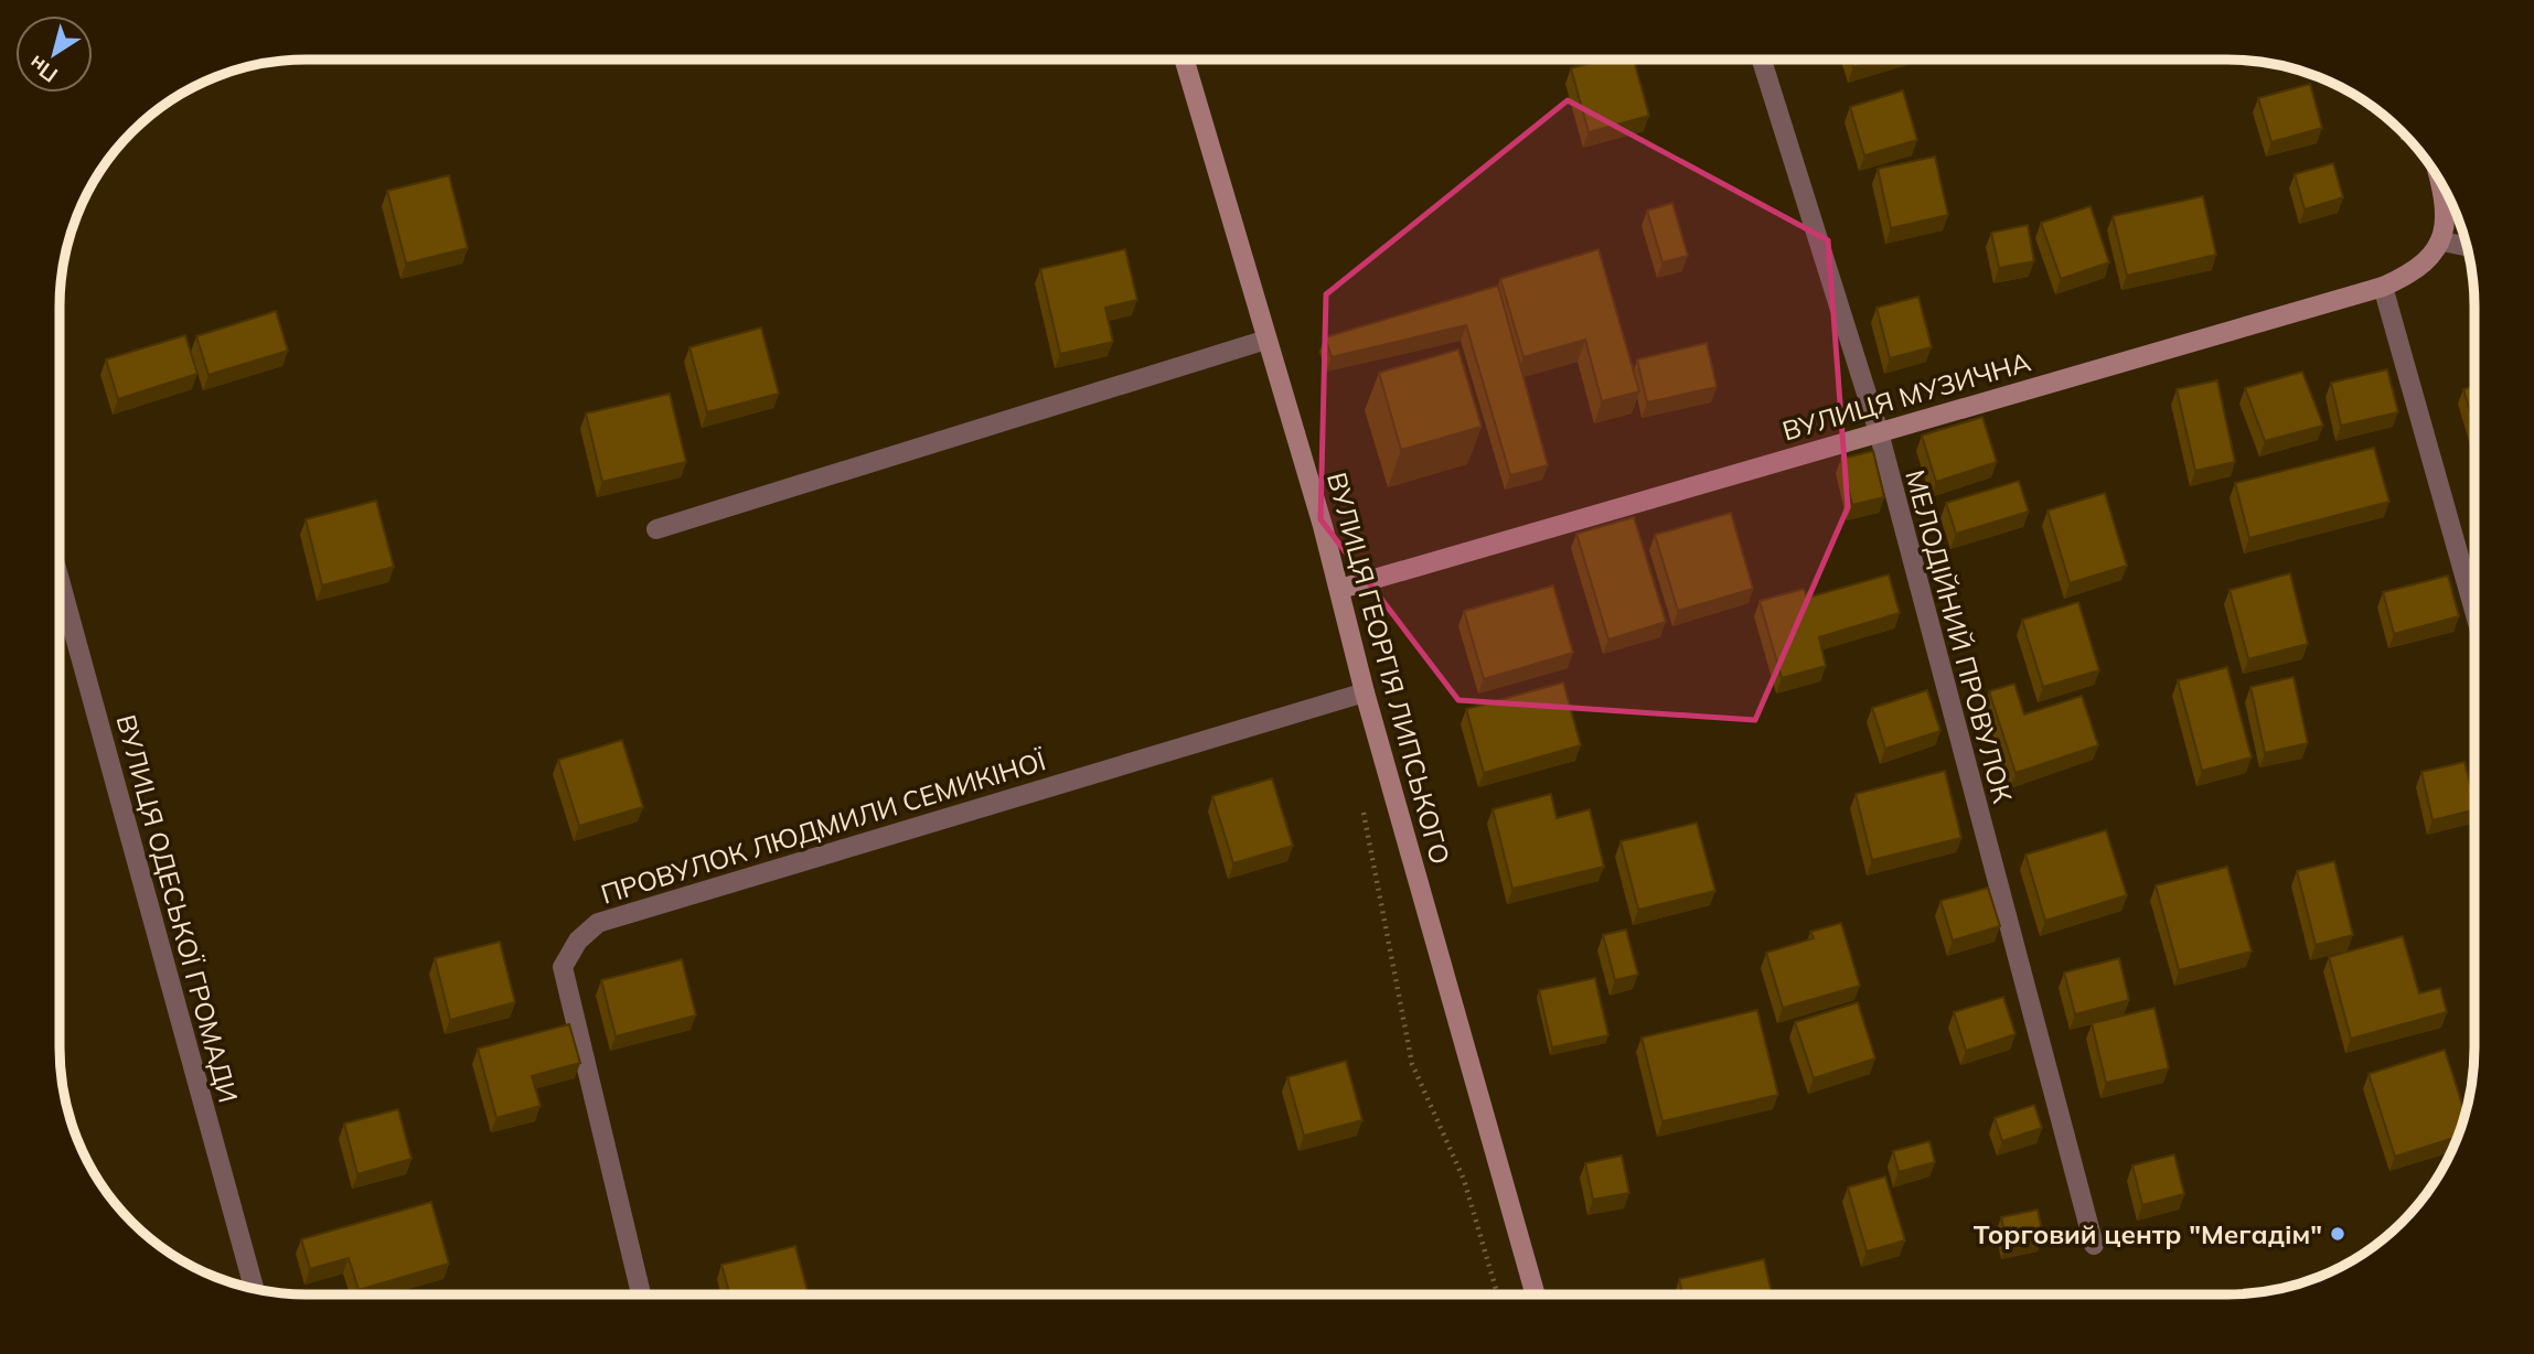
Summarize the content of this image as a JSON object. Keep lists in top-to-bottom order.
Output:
{
  "streets": {
    "street": [
      "ВУЛИЦЯ МУЗИЧНА",
      "МЕЛОДІЙНИЙ ПРОВУЛОК",
      "ВУЛИЦЯ ГЕОРГІЯ ЛИПСЬКОГО",
      "ПРОВУЛОК ЛЮДМИЛИ СЕМИКІНОЇ",
      "ВУЛИЦЯ ОДЕСЬКОЇ ГРОМАДИ"
    ]
  },
  "crossings": [
    ["ВУЛИЦЯ МУЗИЧНА", "МЕЛОДІЙНИЙ ПРОВУЛОК"],
    ["ВУЛИЦЯ МУЗИЧНА", "ВУЛИЦЯ ГЕОРГІЯ ЛИПСЬКОГО"],
    ["ВУЛИЦЯ ГЕОРГІЯ ЛИПСЬКОГО", "ПРОВУЛОК ЛЮДМИЛИ СЕМИКІНОЇ"]
  ],
  "places": ["Торговий центр \"Мегадім\""],
  "north": "bottom left"
}
